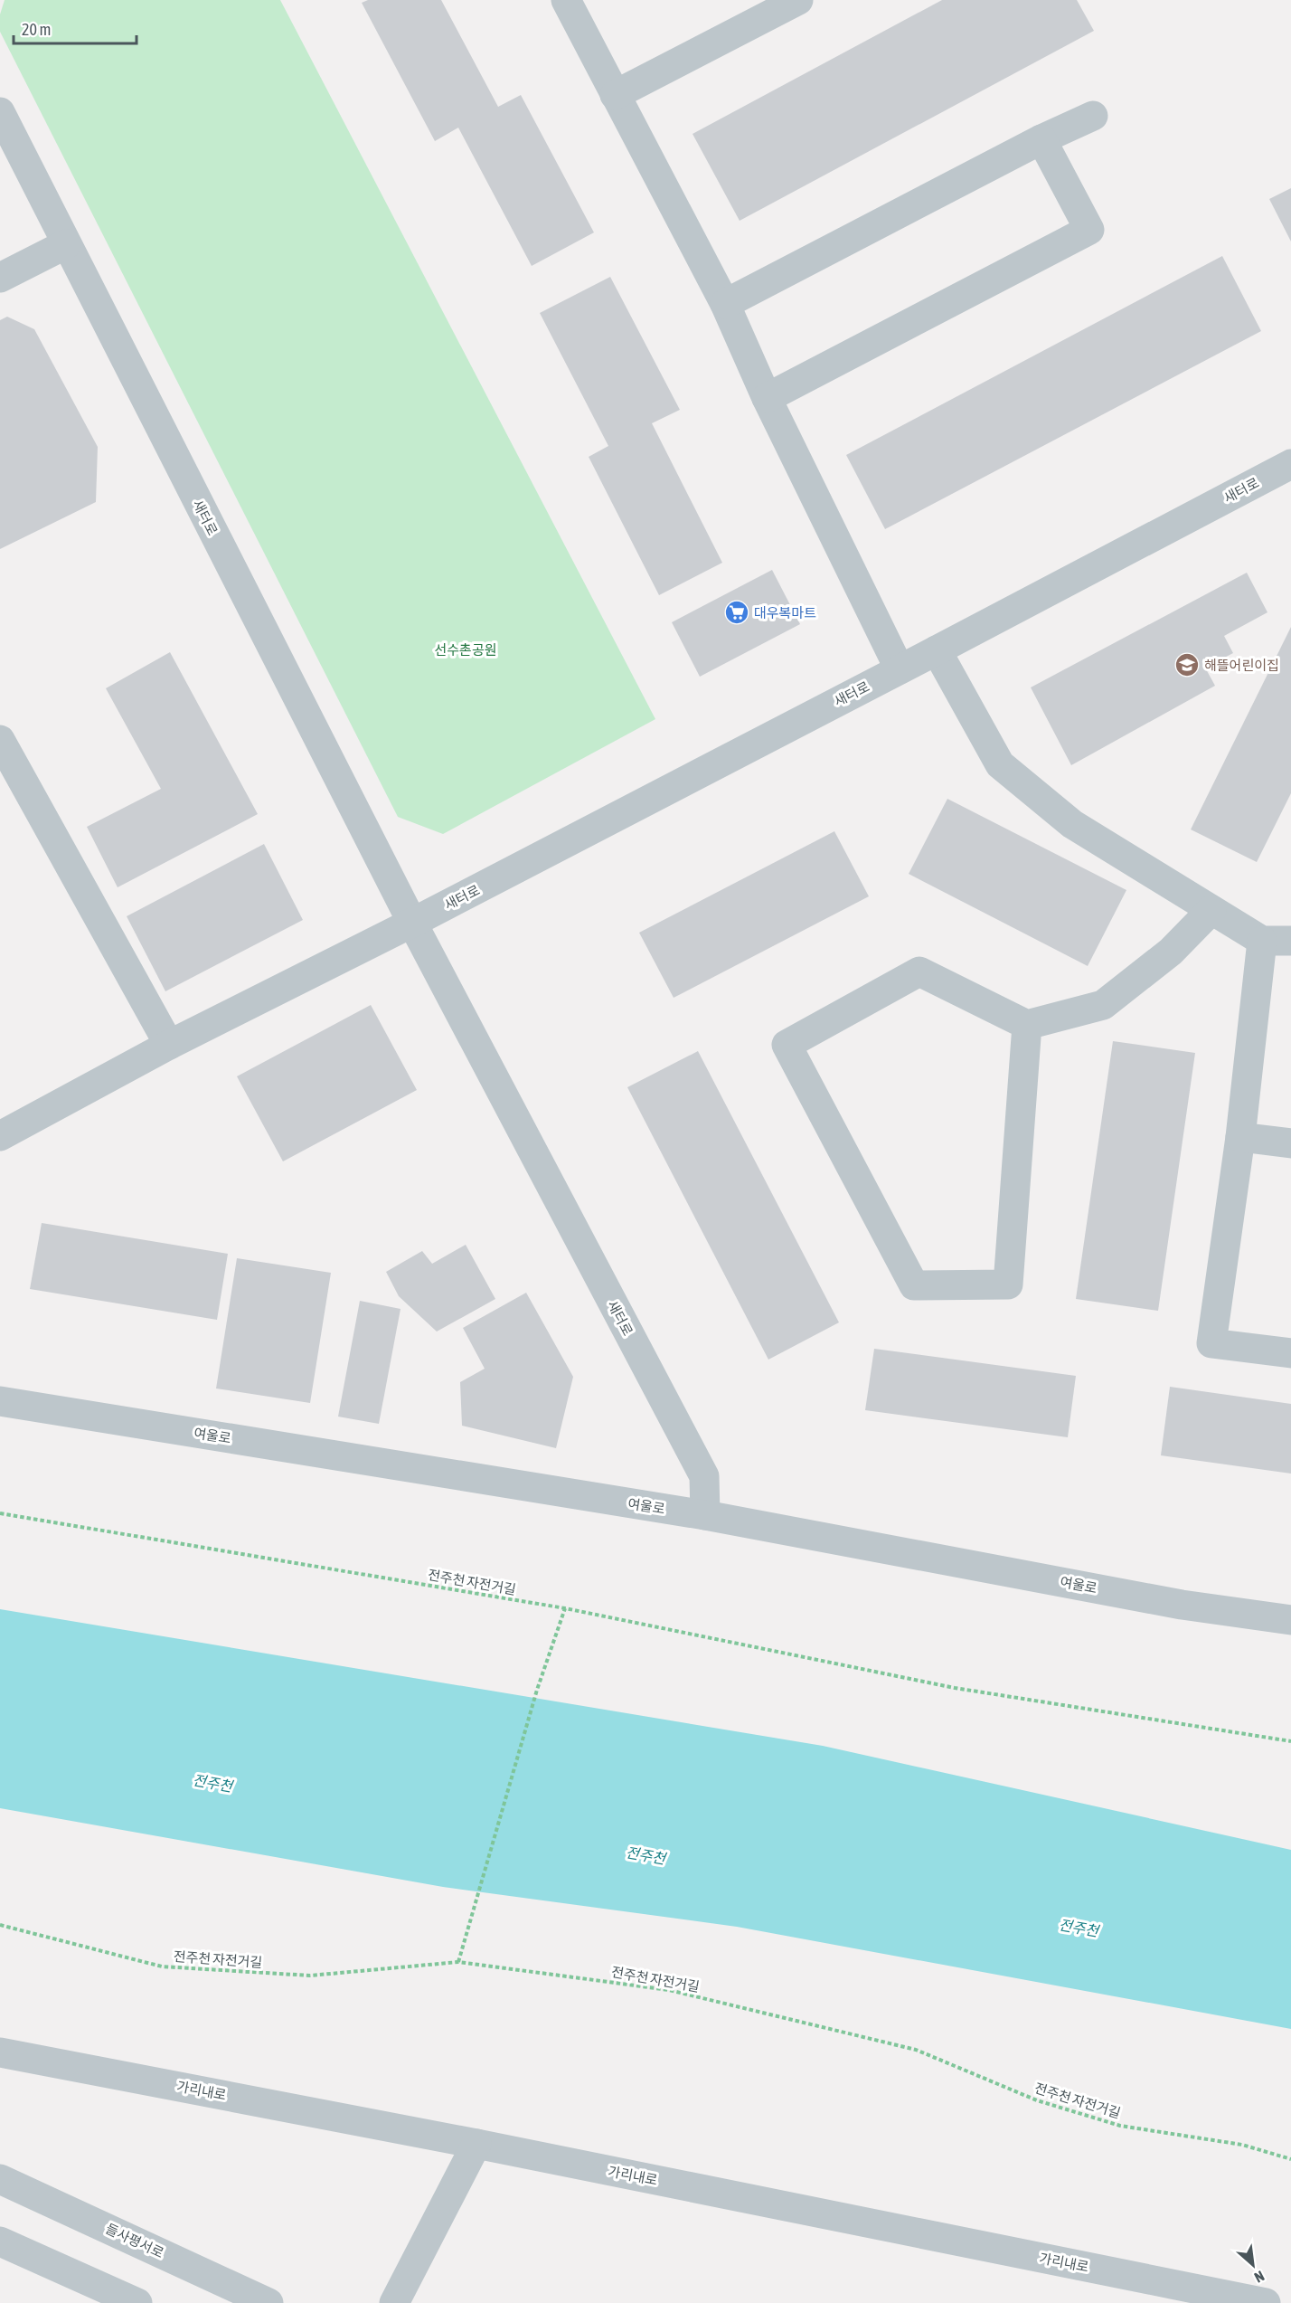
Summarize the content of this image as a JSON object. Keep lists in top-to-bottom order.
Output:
{
  "streets": {
    "street": [
      "새터로",
      "여울로",
      "가리내로",
      "들사평서로"
    ],
    "path": ["전주천 자전거길"]
  },
  "crossings": [
    ["새터로", "여울로"]
  ],
  "water": ["전주천"],
  "parks": ["선수촌공원"],
  "places": {
    "supermarket": ["대우복마트"],
    "school or university": ["해뜰어린이집"]
  },
  "scale_bar": "20 m",
  "north": "bottom right"
}
